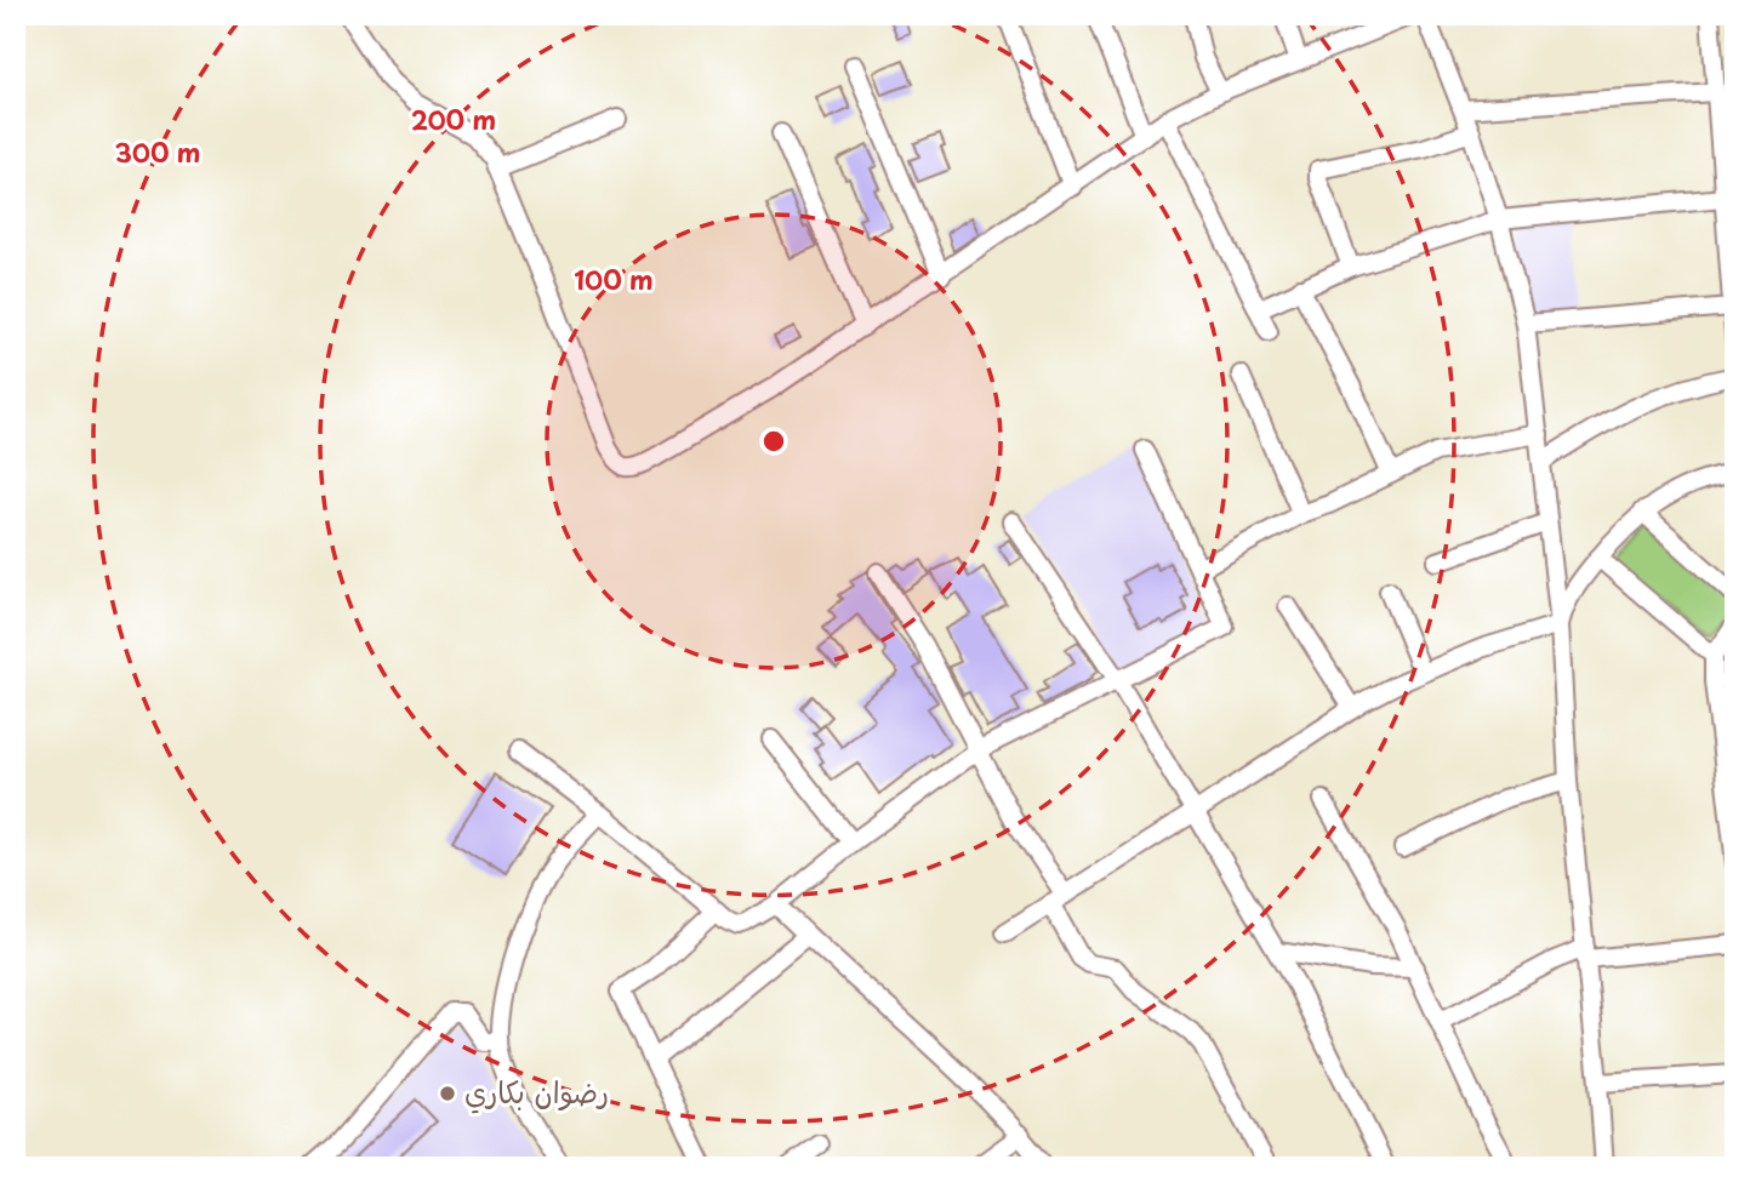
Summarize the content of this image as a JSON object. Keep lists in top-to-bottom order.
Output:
{
  "places": ["رضوان بكاري"],
  "rings": ["200 m", "300 m", "100 m"]
}
